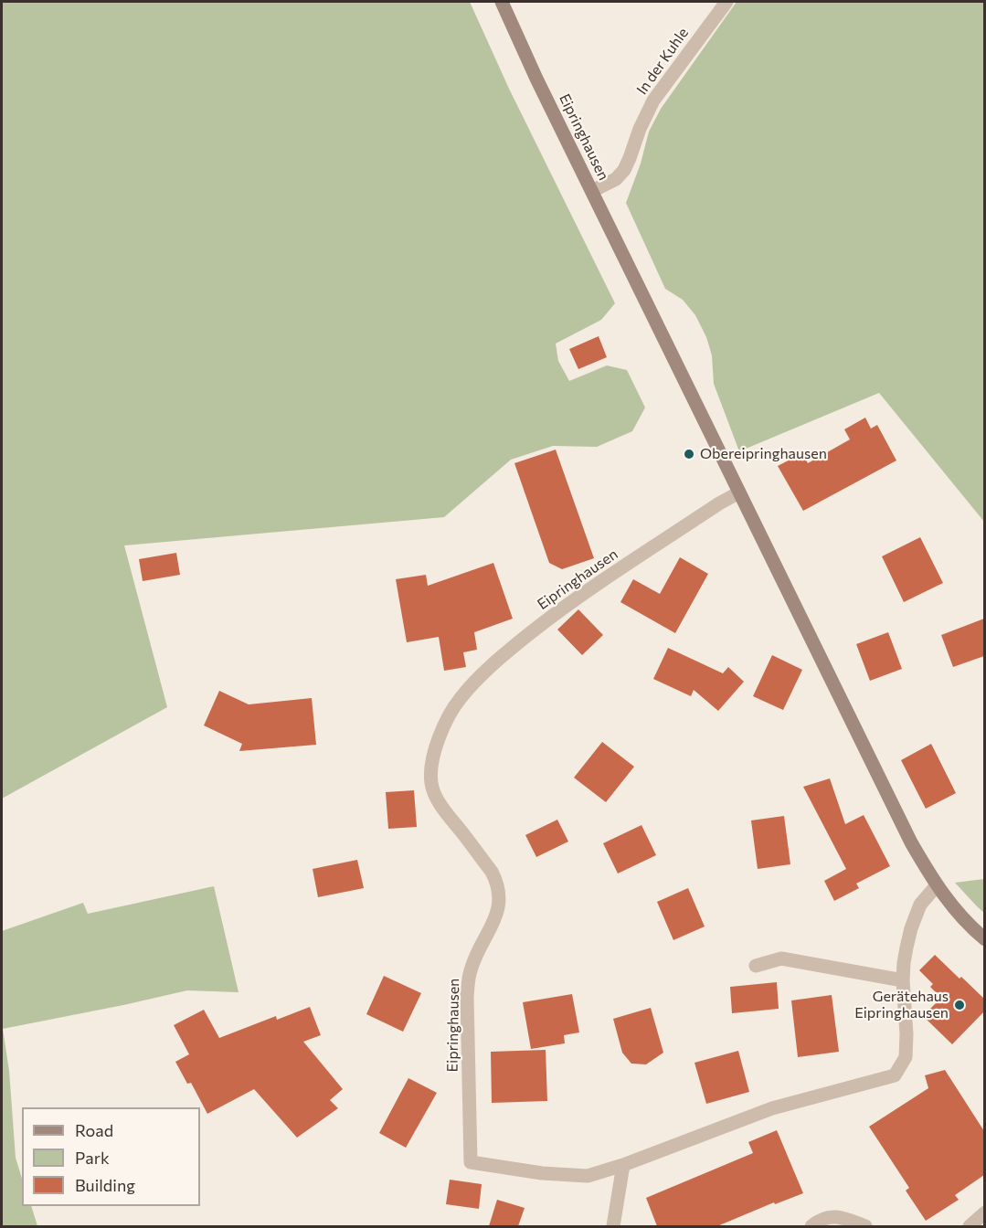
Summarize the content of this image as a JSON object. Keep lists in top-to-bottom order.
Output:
{
  "streets": {
    "main road": ["Eipringhausen"],
    "street": ["In der Kuhle"]
  },
  "crossings": [
    ["In der Kuhle", "Eipringhausen"]
  ],
  "places": ["Obereipringhausen", "Gerätehaus Eipringhausen"],
  "legend": ["Road", "Park", "Building"]
}
